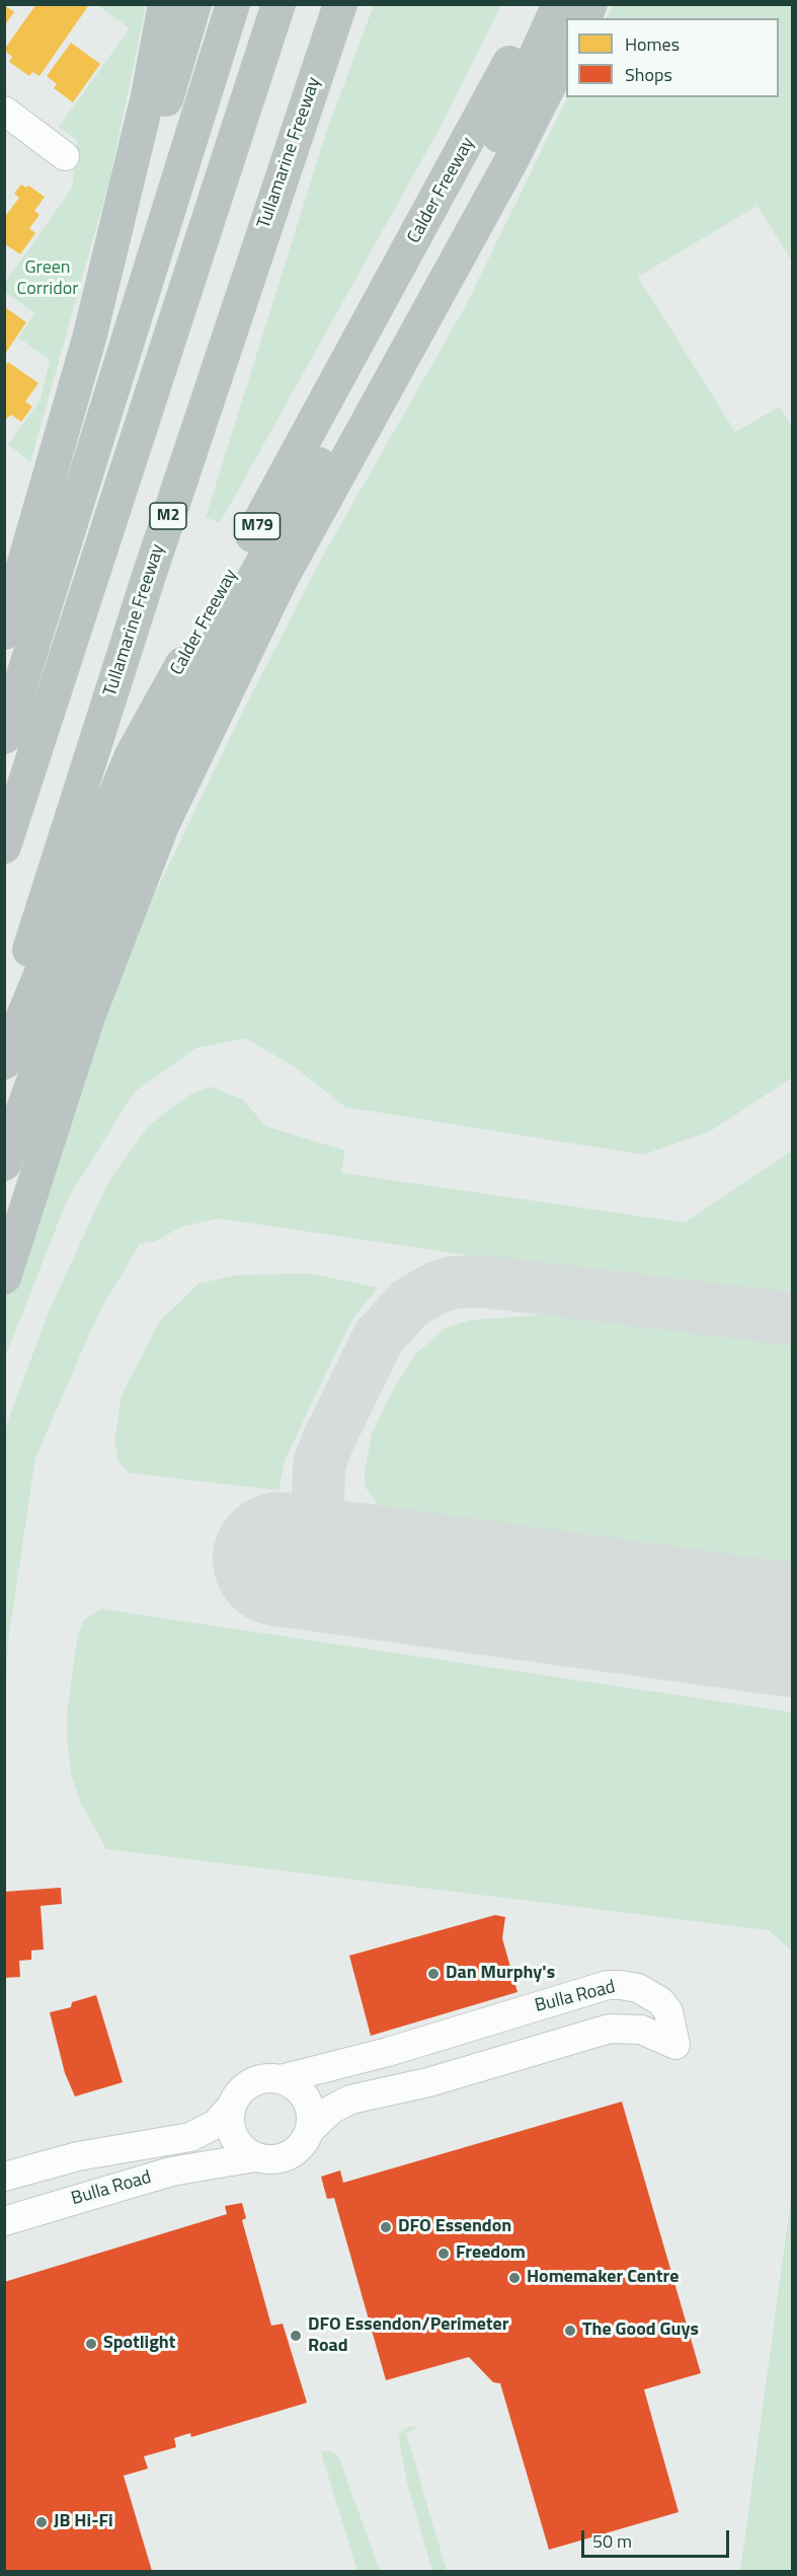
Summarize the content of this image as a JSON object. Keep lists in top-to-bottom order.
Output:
{
  "streets": {
    "highway": [
      "Tullamarine Freeway",
      "Calder Freeway",
      "M2",
      "M79"
    ],
    "street": ["Bulla Road"]
  },
  "parks": ["Green Corridor"],
  "places": [
    "Dan Murphy's",
    "DFO Essendon",
    "Freedom",
    "Homemaker Centre",
    "The Good Guys",
    "DFO Essendon/Perimeter Road",
    "Spotlight",
    "JB Hi-Fi"
  ],
  "legend": ["Homes", "Shops"],
  "scale_bar": "50 m"
}
